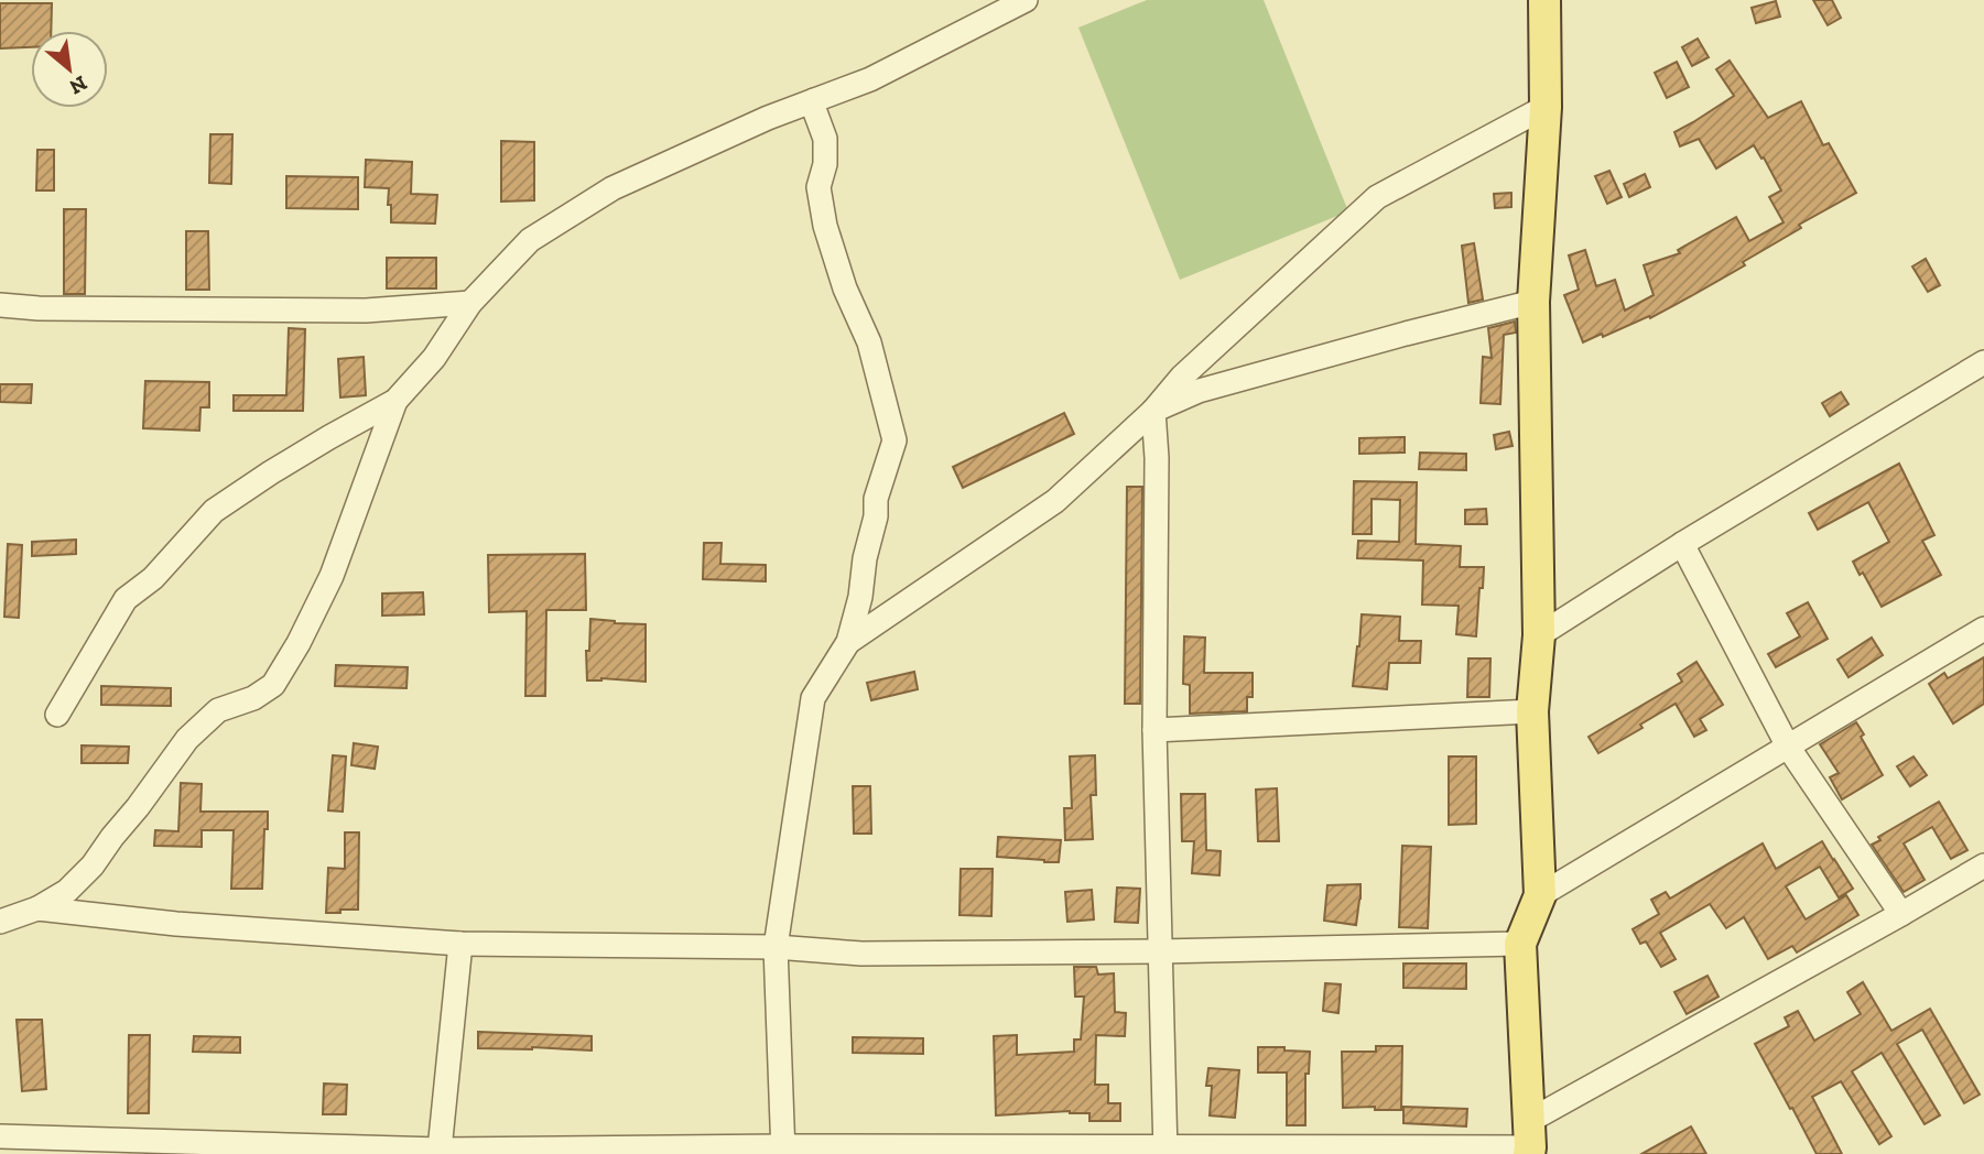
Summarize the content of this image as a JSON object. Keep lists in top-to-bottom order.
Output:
{
  "north": "bottom right"
}
